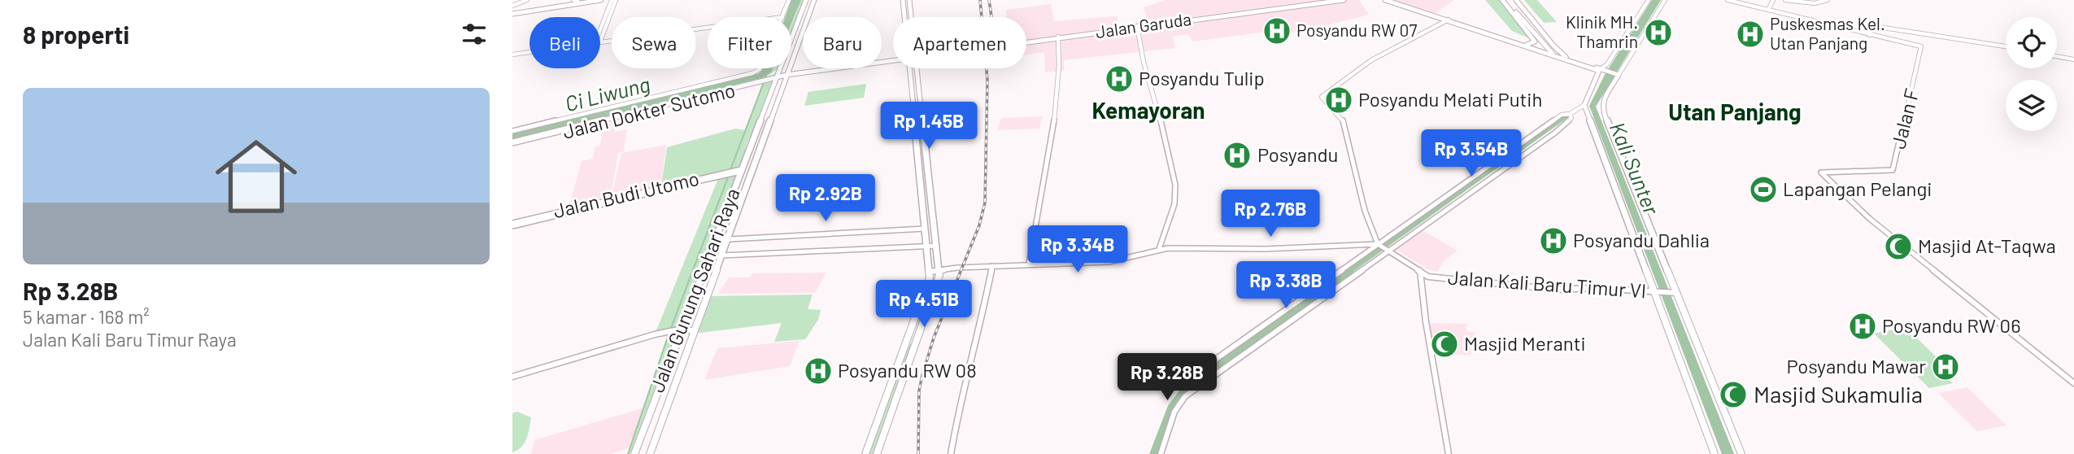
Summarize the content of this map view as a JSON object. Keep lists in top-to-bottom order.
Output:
{
  "streets": {
    "main road": ["Jalan Garuda", "Jalan Dokter Sutomo", "Jalan Gunung Sahari Raya"],
    "street": ["Jalan F", "Jalan Budi Utomo", "Jalan Kali Baru Timur VI"]
  },
  "crossings": [
    ["Jalan Garuda", "Jalan Dokter Sutomo"],
    ["Jalan Garuda", "Jalan Gunung Sahari Raya"],
    ["Jalan Dokter Sutomo", "Jalan Gunung Sahari Raya"],
    ["Jalan Budi Utomo", "Jalan Gunung Sahari Raya"]
  ],
  "districts": ["Kemayoran", "Utan Panjang"],
  "water": ["Ci Liwung", "Kali Sunter"],
  "places": {
    "hospital": [
      "Posyandu RW 07",
      "Klinik MH. Thamrin",
      "Puskesmas Kel. Utan Panjang",
      "Posyandu Tulip",
      "Posyandu Melati Putih",
      "Posyandu",
      "Posyandu Dahlia",
      "Posyandu RW 06",
      "Posyandu Mawar",
      "Posyandu RW 08"
    ],
    "sports": ["Lapangan Pelangi"],
    "mosque": ["Masjid At-Taqwa", "Masjid Meranti", "Masjid Sukamulia"]
  },
  "page": {
    "heading": "8 properti",
    "chip": [
      "Beli",
      "Sewa",
      "Filter",
      "Baru",
      "Apartemen"
    ],
    "list": [
      {
        "name": "Rp 3.28B",
        "note": "5 kamar · 168 m² · Jalan Kali Baru Timur Raya"
      }
    ],
    "price": [
      "Rp 1.45B",
      "Rp 3.54B",
      "Rp 2.92B",
      "Rp 2.76B",
      "Rp 3.34B",
      "Rp 3.38B",
      "Rp 4.51B",
      "Rp 3.28B"
    ]
  }
}
